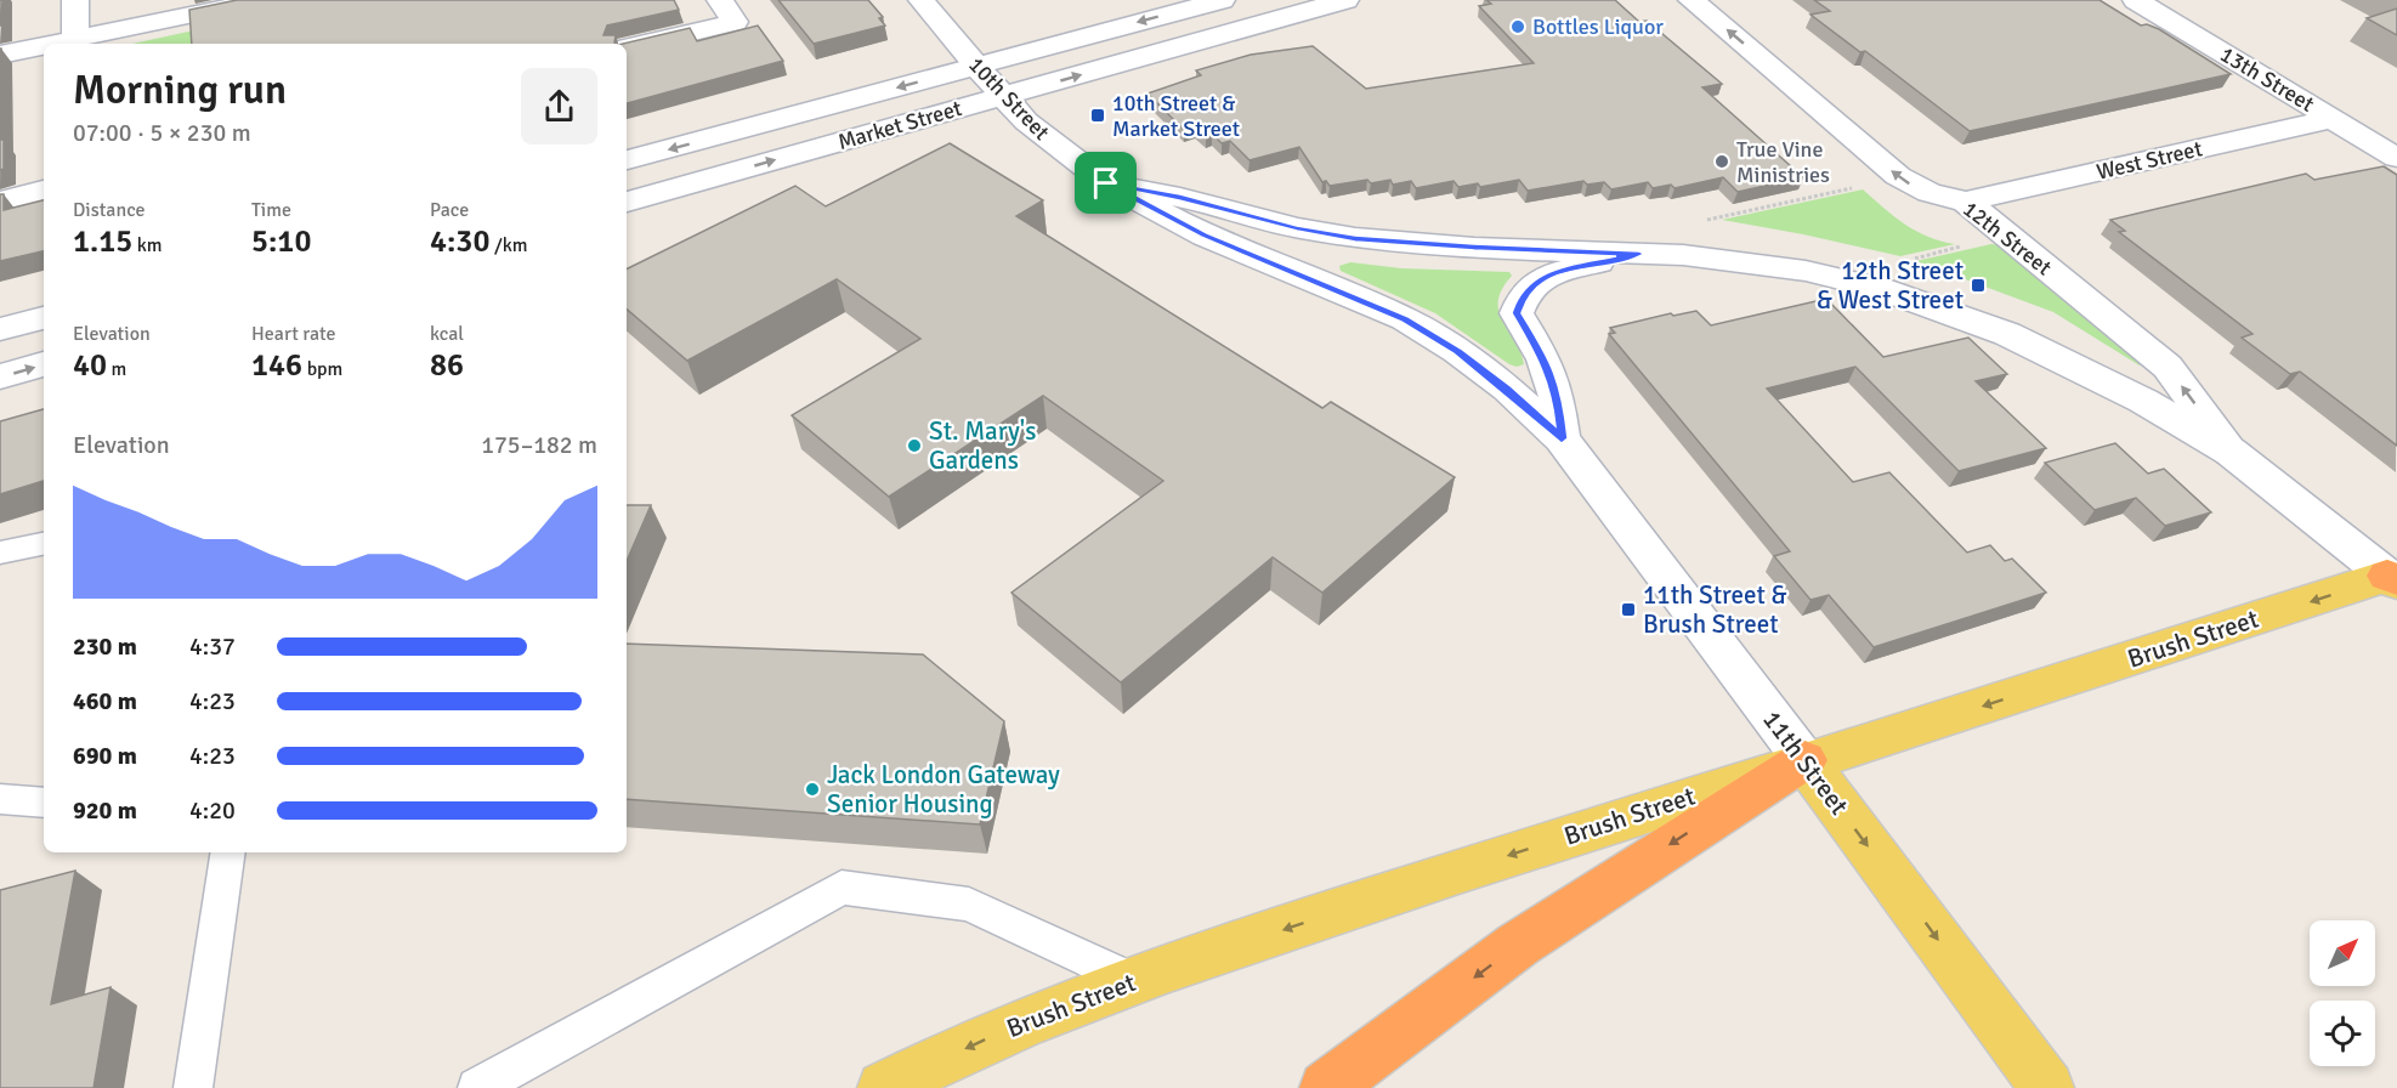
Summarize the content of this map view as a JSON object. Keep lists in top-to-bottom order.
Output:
{
  "streets": {
    "main road": [
      "13th Street",
      "10th Street",
      "Market Street",
      "West Street",
      "12th Street",
      "Brush Street",
      "11th Street"
    ]
  },
  "crossings": [
    ["13th Street", "West Street"],
    ["10th Street", "Market Street"],
    ["10th Street", "11th Street"],
    ["West Street", "12th Street"],
    ["12th Street", "Brush Street"],
    ["Brush Street", "11th Street"]
  ],
  "one_way": ["Brush Street", "11th Street"],
  "places": {
    "other": [
      "Bottles Liquor",
      "True Vine Ministries",
      "St. Mary's Gardens",
      "Jack London Gateway Senior Housing"
    ],
    "transit": ["10th Street & Market Street", "12th Street & West Street", "11th Street & Brush Street"]
  },
  "north": "top right",
  "page": {
    "heading": ["Morning run", "07:00 · 5 × 230 m"],
    "stats": [
      ["Distance", "1.15 km"],
      ["Time", "5:10"],
      ["Pace", "4:30 /km"],
      ["Elevation", "40 m"],
      ["Heart rate", "146 bpm"],
      ["kcal", "86"]
    ],
    "chart": ["Elevation", "175–182 m"],
    "list": [
      {
        "name": "230 m",
        "note": "4:37"
      },
      {
        "name": "460 m",
        "note": "4:23"
      },
      {
        "name": "690 m",
        "note": "4:23"
      },
      {
        "name": "920 m",
        "note": "4:20"
      }
    ]
  }
}
